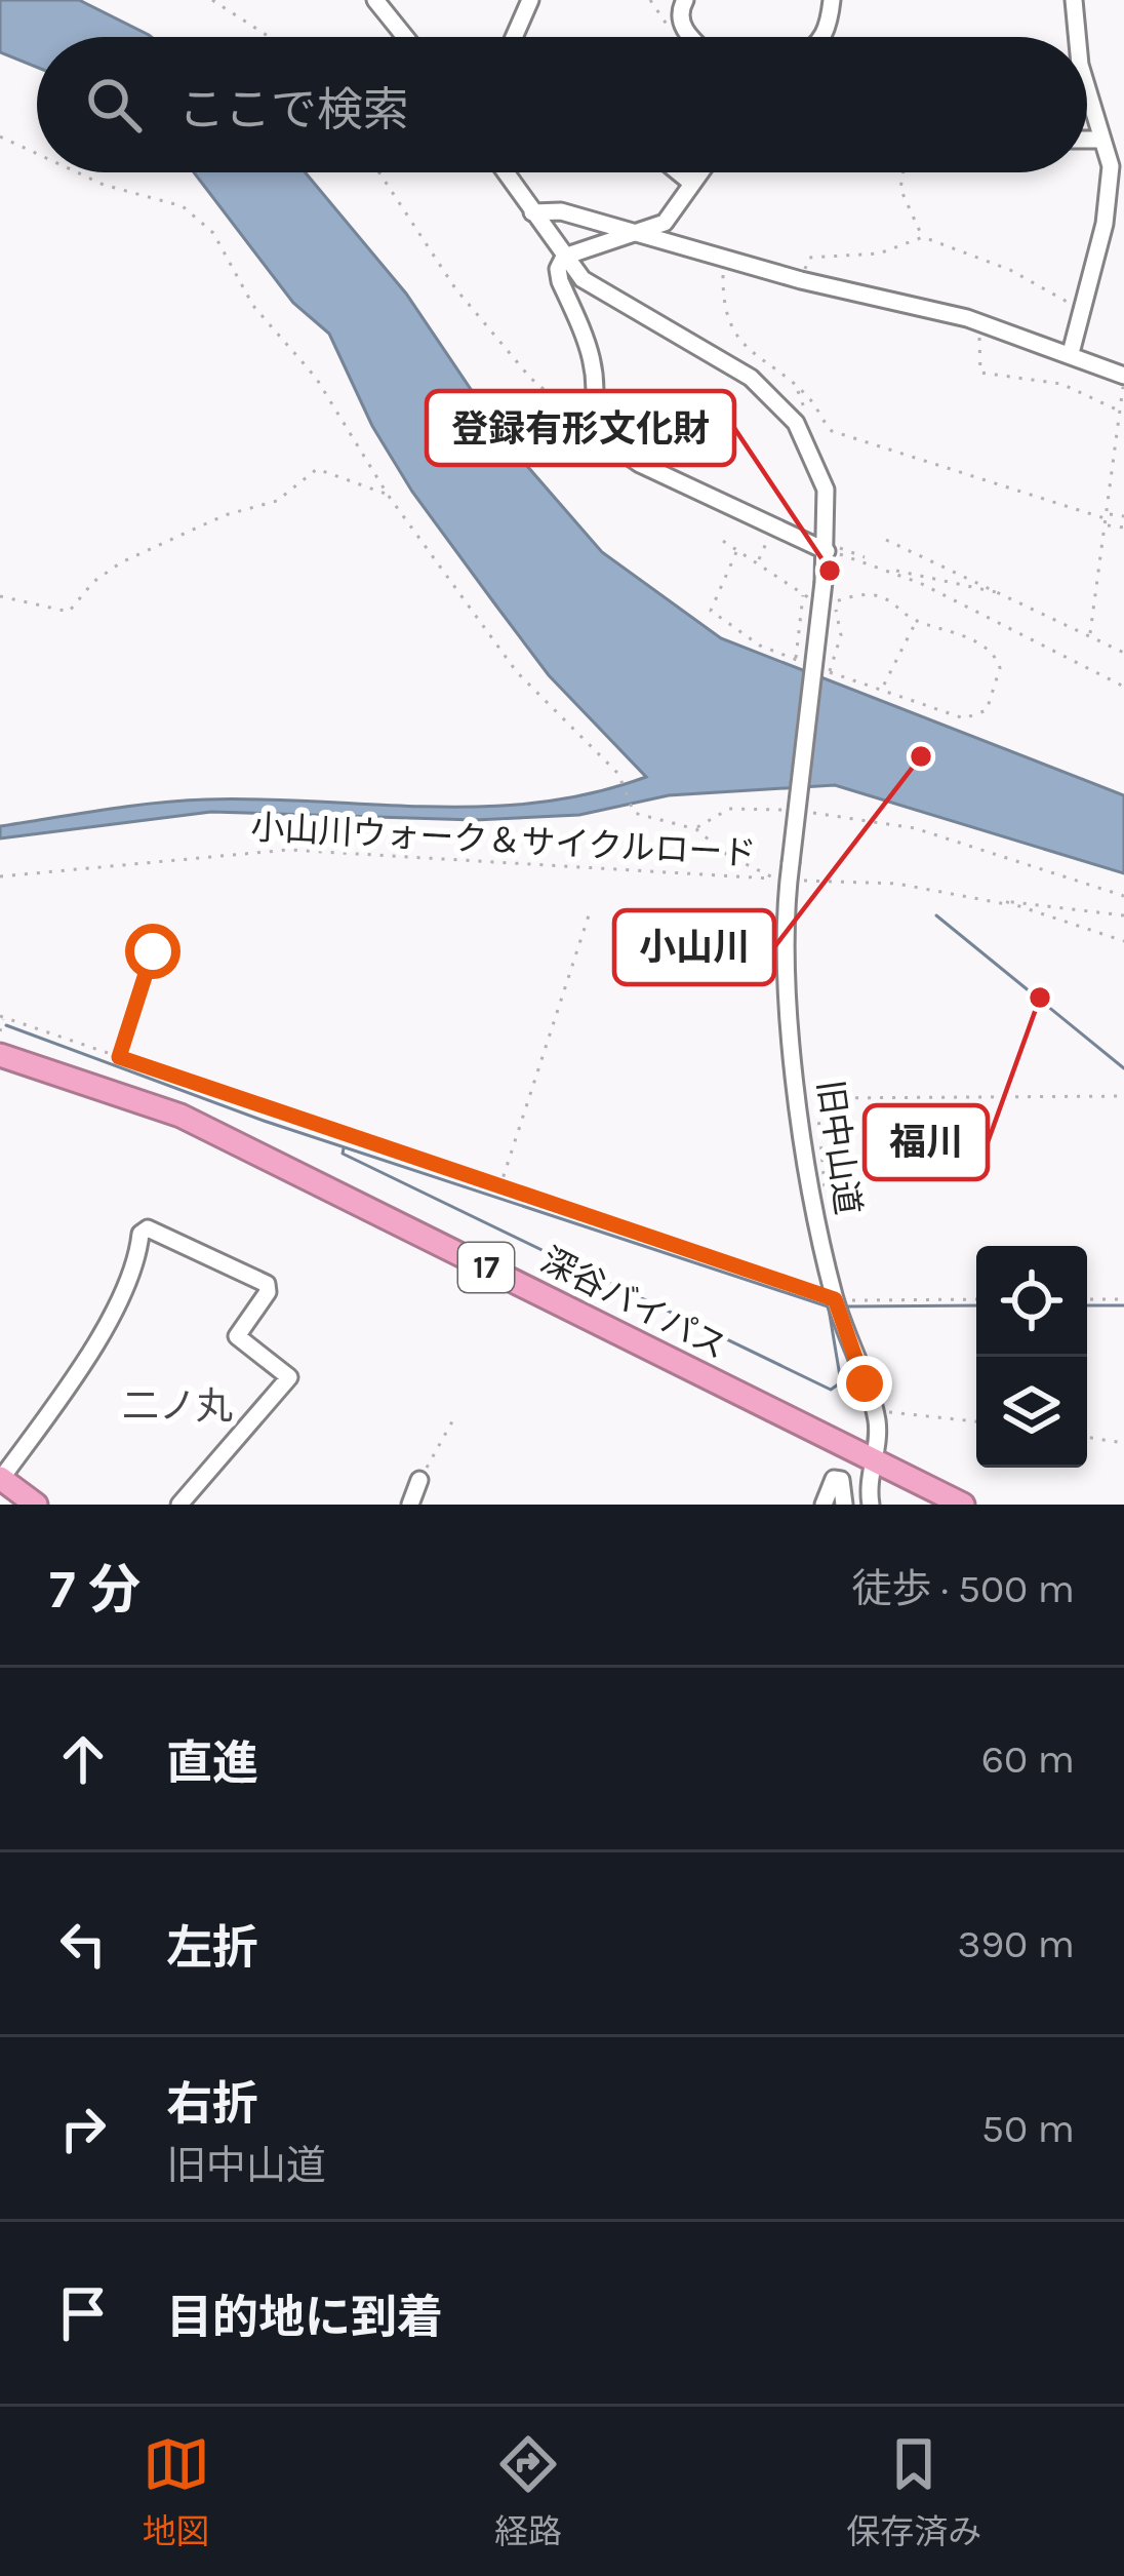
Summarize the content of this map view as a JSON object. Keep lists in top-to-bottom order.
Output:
{
  "streets": {
    "highway": ["17", "深谷バイパス"],
    "street": ["旧中山道"],
    "path": ["小山川ウォーク＆サイクルロード"]
  },
  "crossings": [
    ["旧中山道", "深谷バイパス"]
  ],
  "districts": ["二ノ丸"],
  "places": ["登録有形文化財", "小山川", "福川"],
  "page": {
    "search": "ここで検索",
    "heading": ["7 分", "徒歩 · 500 m"],
    "list": [
      ["直進", "60 m"],
      ["左折", "390 m"],
      ["右折", "旧中山道", "50 m"],
      "目的地に到着"
    ],
    "nav": ["地図", "経路", "保存済み"]
  }
}
